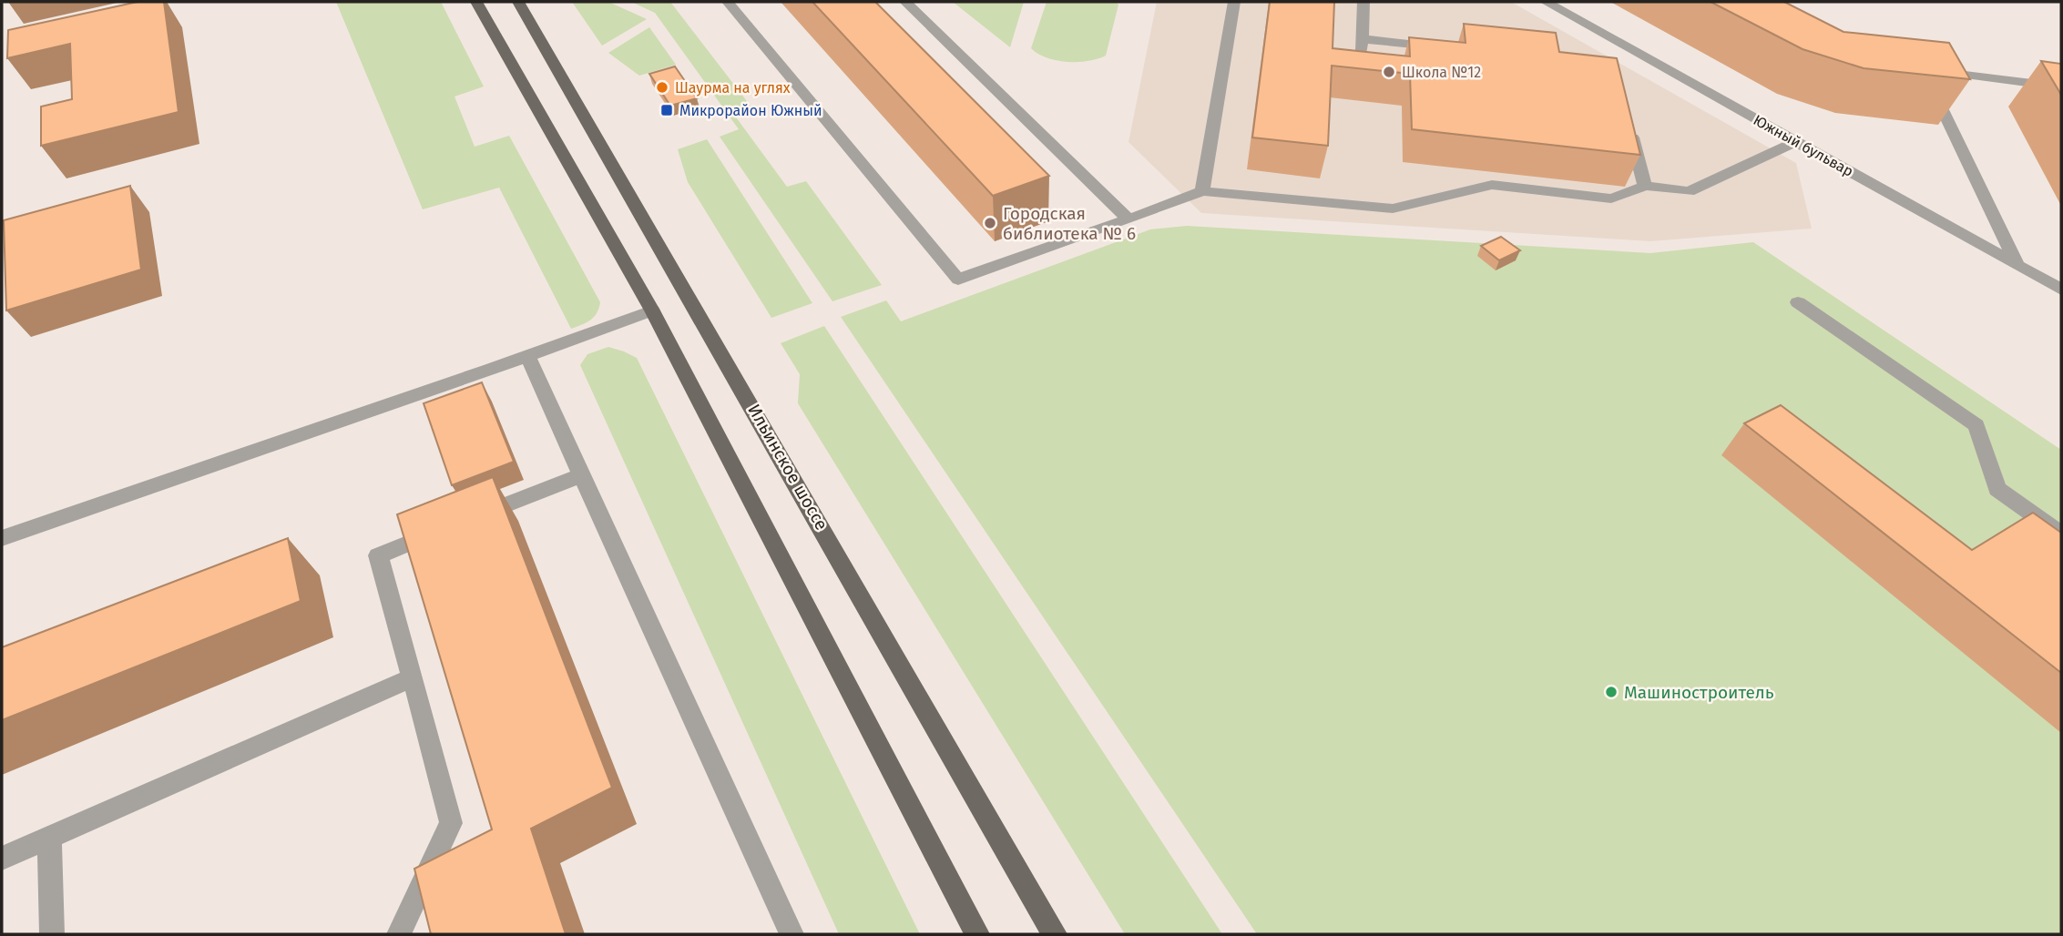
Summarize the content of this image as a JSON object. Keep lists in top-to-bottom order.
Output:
{
  "streets": {
    "main road": ["Ильинское шоссе"],
    "street": ["Южный бульвар"]
  },
  "places": {
    "other": [
      "Школа №12",
      "Шаурма на углях",
      "Городская библиотека № 6",
      "Машиностроитель"
    ],
    "transit": ["Микрорайон Южный"]
  }
}
